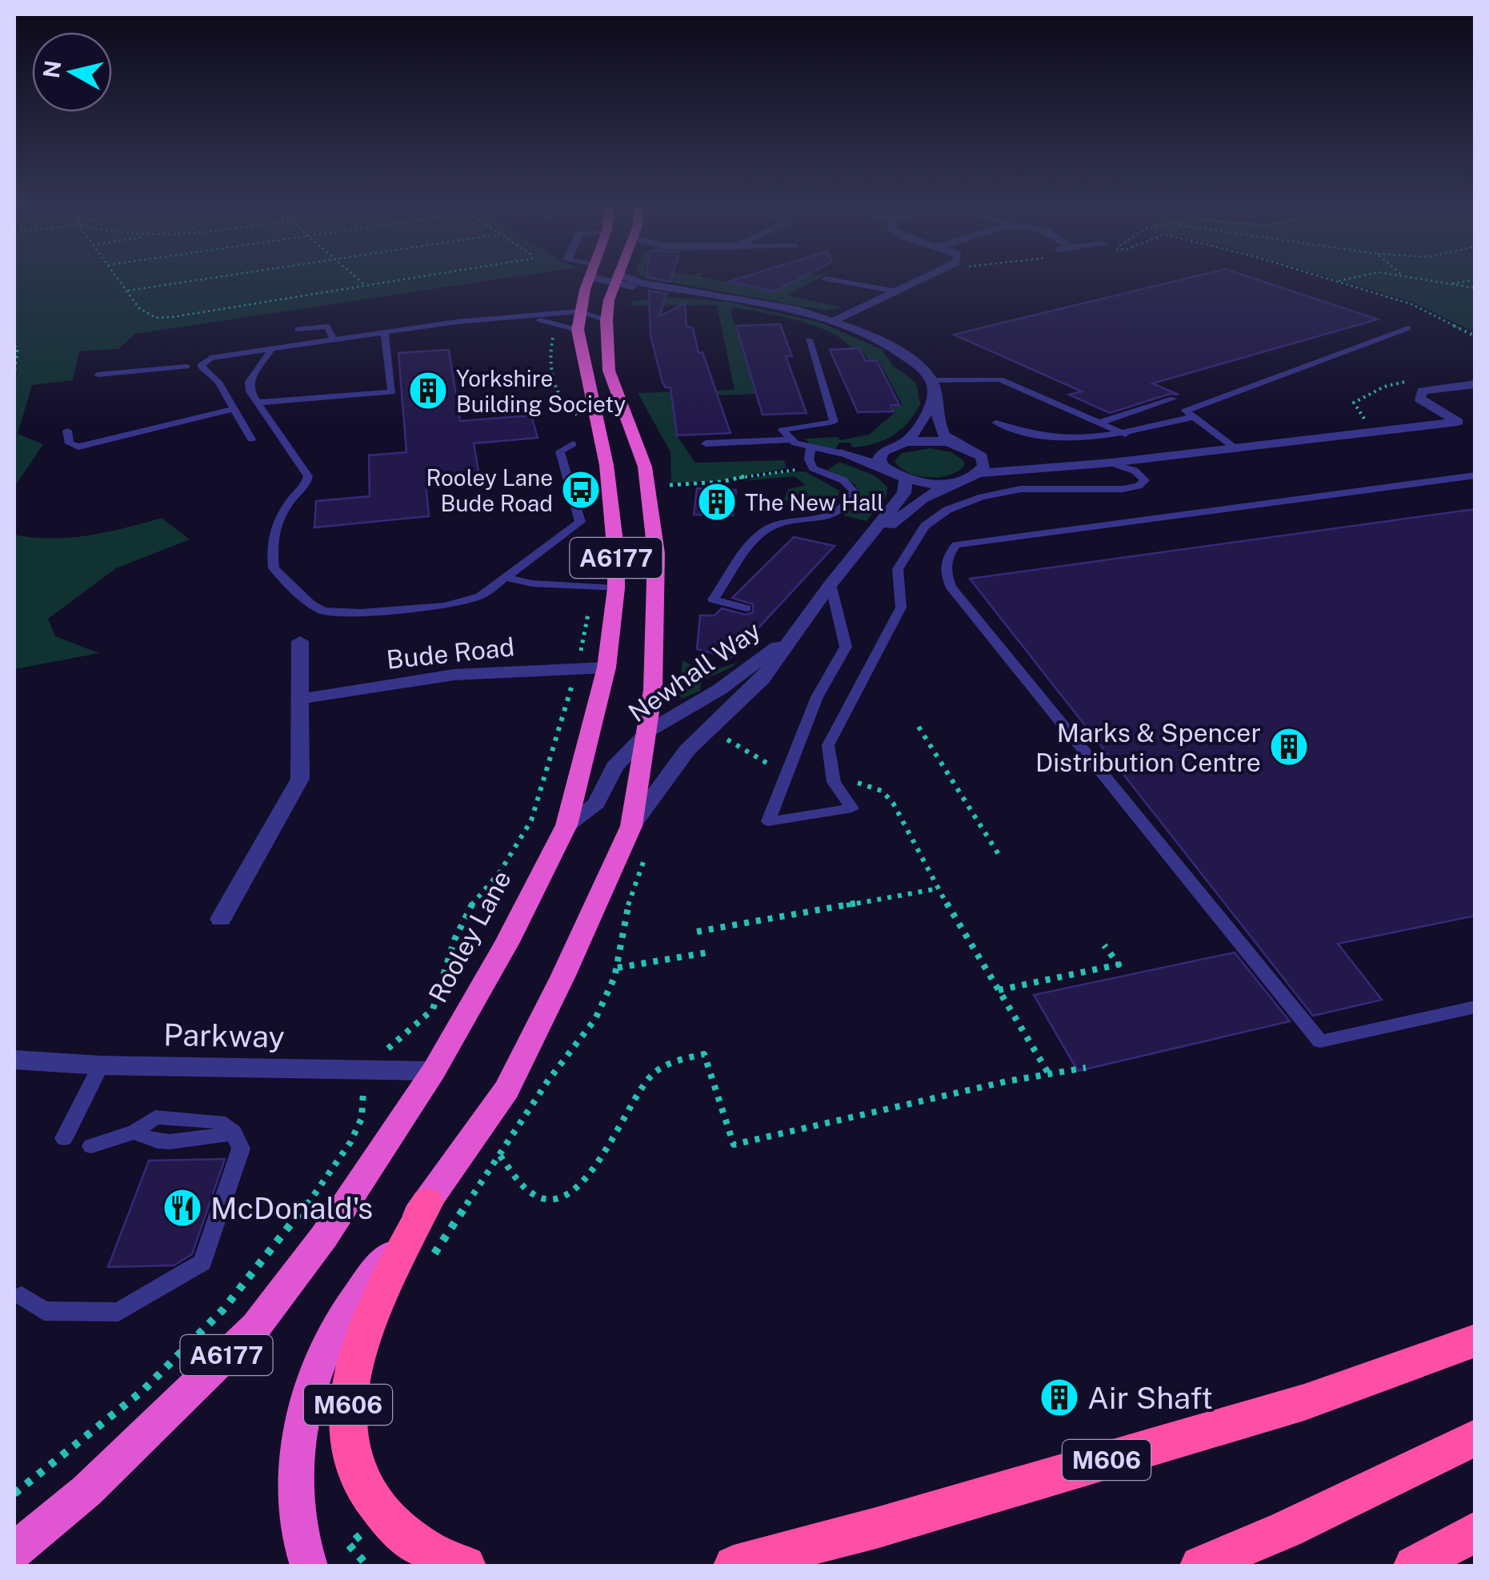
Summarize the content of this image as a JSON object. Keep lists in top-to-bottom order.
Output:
{
  "streets": {
    "highway": ["A6177", "Rooley Lane", "M606"],
    "street": ["Bude Road", "Newhall Way", "Parkway"]
  },
  "crossings": [
    ["A6177", "Newhall Way"],
    ["A6177", "M606"],
    ["Bude Road", "Rooley Lane"],
    ["Newhall Way", "Rooley Lane"],
    ["Rooley Lane", "Parkway"]
  ],
  "places": {
    "building": [
      "Yorkshire Building Society",
      "The New Hall",
      "Marks & Spencer Distribution Centre",
      "Air Shaft"
    ],
    "bus stop": ["Rooley Lane Bude Road"],
    "restaurant": ["McDonald's"]
  },
  "north": "left"
}
